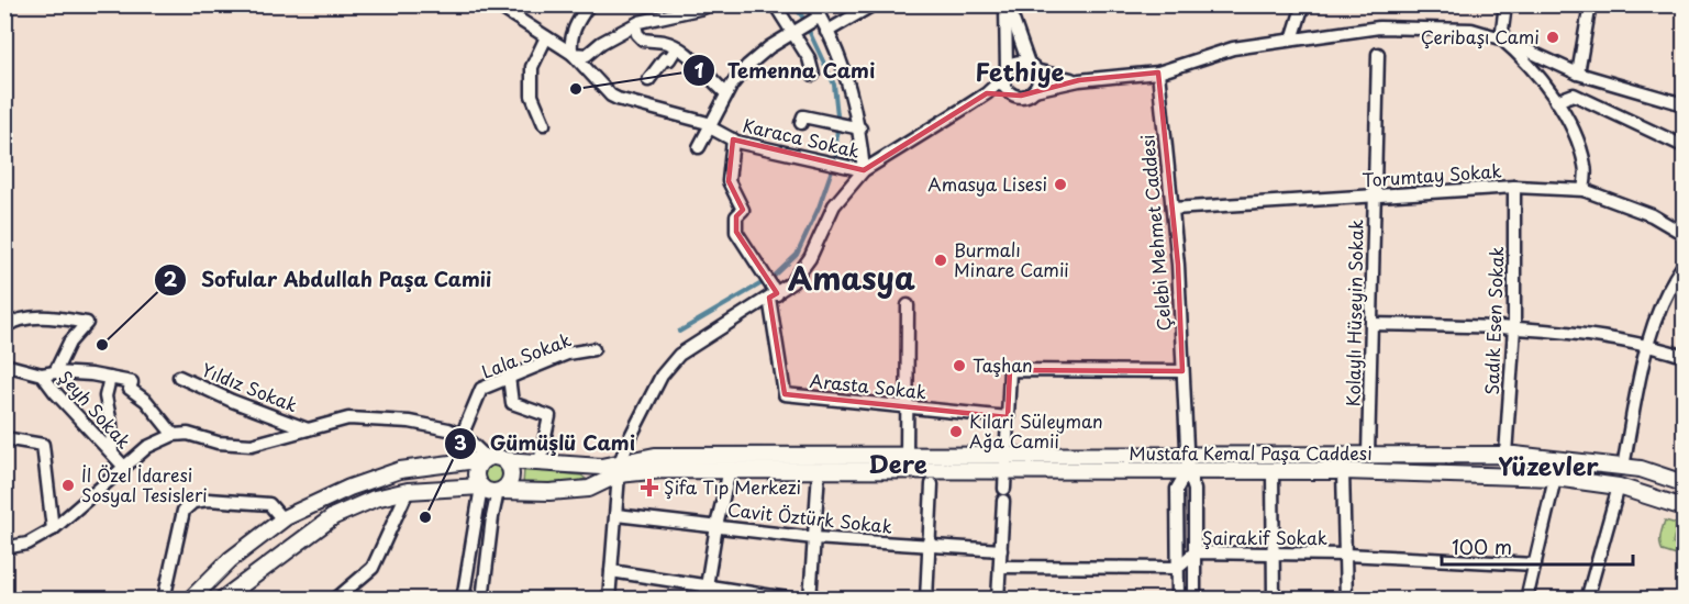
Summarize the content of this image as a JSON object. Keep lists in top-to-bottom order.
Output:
{
  "streets": {
    "main road": ["Mustafa Kemal Paşa Caddesi"],
    "street": [
      "Karaca Sokak",
      "Torumtay Sokak",
      "Çelebi Mehmet Caddesi",
      "Kolaylı Hüseyin Sokak",
      "Sadık Esen Sokak",
      "Lala Sokak",
      "Arasta Sokak",
      "Yıldız Sokak",
      "Şeyh Sokak",
      "Cavit Öztürk Sokak",
      "Şairakif Sokak"
    ]
  },
  "crossings": [
    ["Torumtay Sokak", "Çelebi Mehmet Caddesi"],
    ["Torumtay Sokak", "Kolaylı Hüseyin Sokak"],
    ["Torumtay Sokak", "Sadık Esen Sokak"],
    ["Çelebi Mehmet Caddesi", "Mustafa Kemal Paşa Caddesi"],
    ["Kolaylı Hüseyin Sokak", "Mustafa Kemal Paşa Caddesi"],
    ["Sadık Esen Sokak", "Mustafa Kemal Paşa Caddesi"]
  ],
  "districts": [
    "Fethiye",
    "Amasya",
    "Dere",
    "Yüzevler"
  ],
  "places": {
    "other": [
      "Çeribaşı Cami",
      "Temenna Cami",
      "Amasya Lisesi",
      "Burmalı Minare Camii",
      "Sofular Abdullah Paşa Camii",
      "Taşhan",
      "Kilari Süleyman Ağa Camii",
      "İl Özel İdaresi Sosyal Tesisleri",
      "Gümüşlü Cami"
    ],
    "health": ["Şifa Tıp Merkezi"]
  },
  "scale_bar": "100 m"
}
